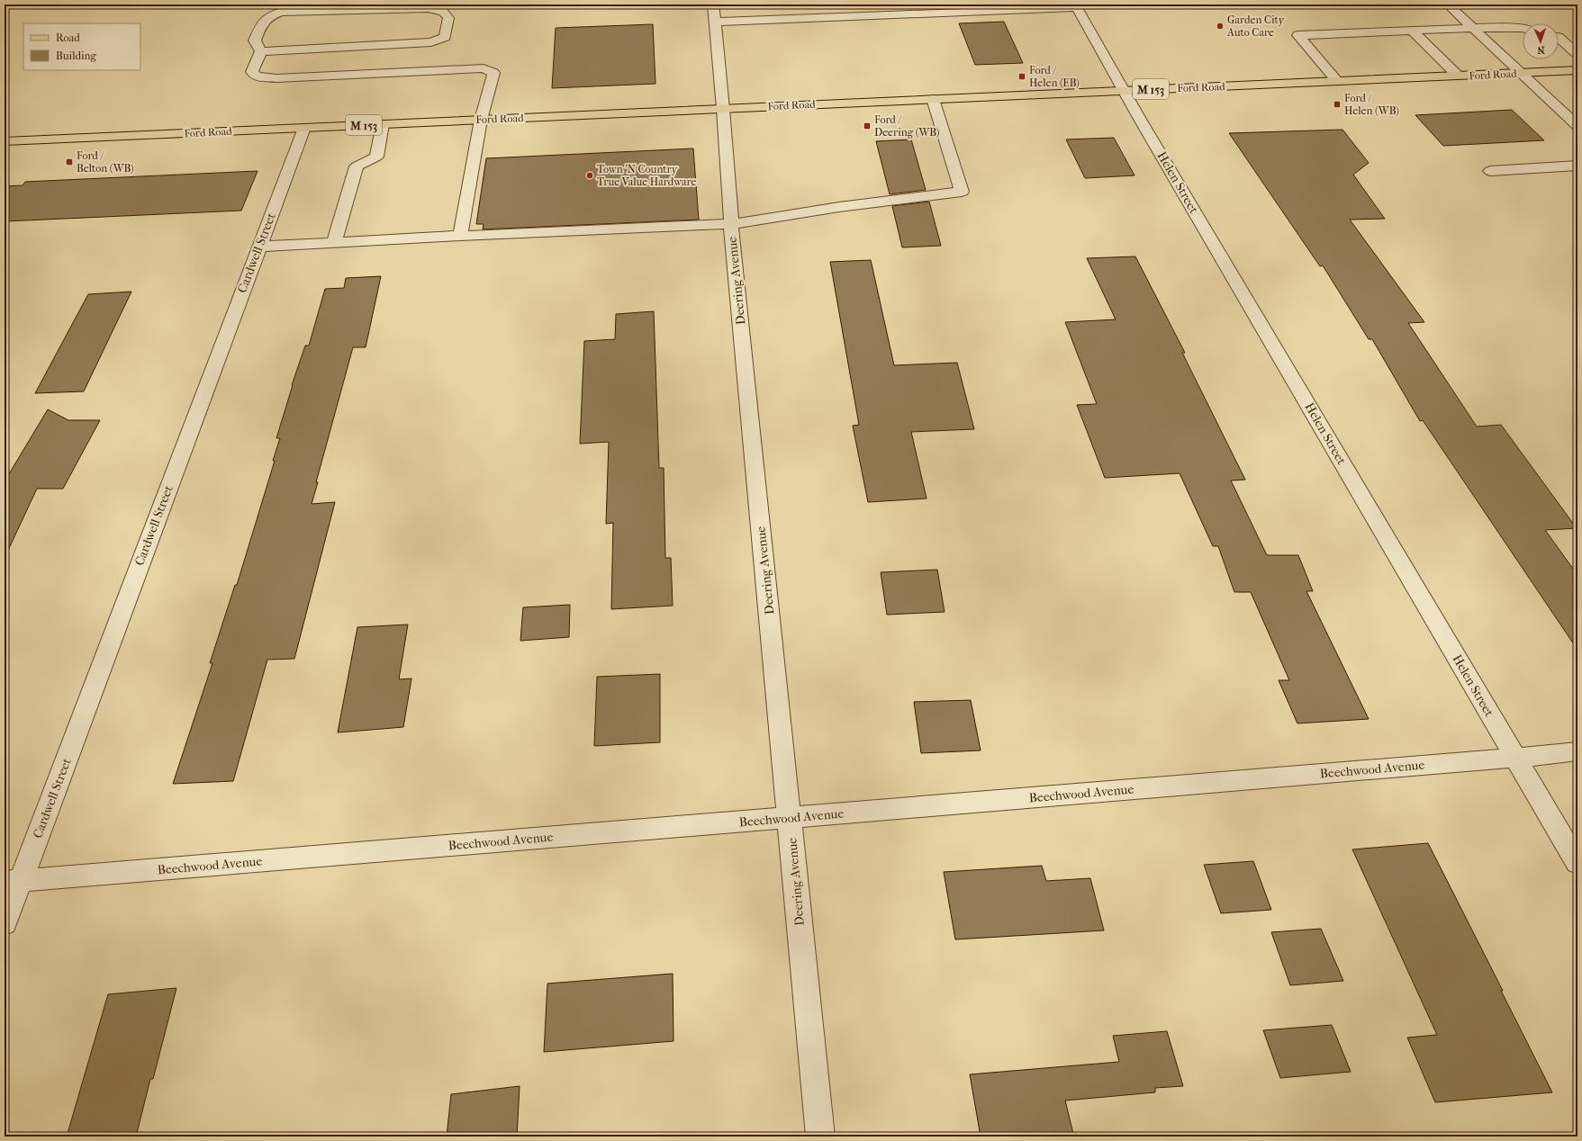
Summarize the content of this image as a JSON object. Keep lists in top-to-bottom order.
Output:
{
  "streets": {
    "main road": ["Ford Road", "M 153"],
    "street": [
      "Helen Street",
      "Cardwell Street",
      "Deering Avenue",
      "Beechwood Avenue"
    ]
  },
  "crossings": [
    ["Ford Road", "Helen Street"],
    ["Ford Road", "Cardwell Street"],
    ["Ford Road", "Deering Avenue"],
    ["Helen Street", "Beechwood Avenue"],
    ["Cardwell Street", "Beechwood Avenue"],
    ["Deering Avenue", "Beechwood Avenue"]
  ],
  "places": {
    "other": ["Garden City Auto Care", "Town 'N Country True Value Hardware"],
    "transit": [
      "Ford / Helen (EB)",
      "Ford / Helen (WB)",
      "Ford / Deering (WB)",
      "Ford / Belton (WB)"
    ]
  },
  "legend": ["Road", "Building"],
  "north": "bottom"
}
